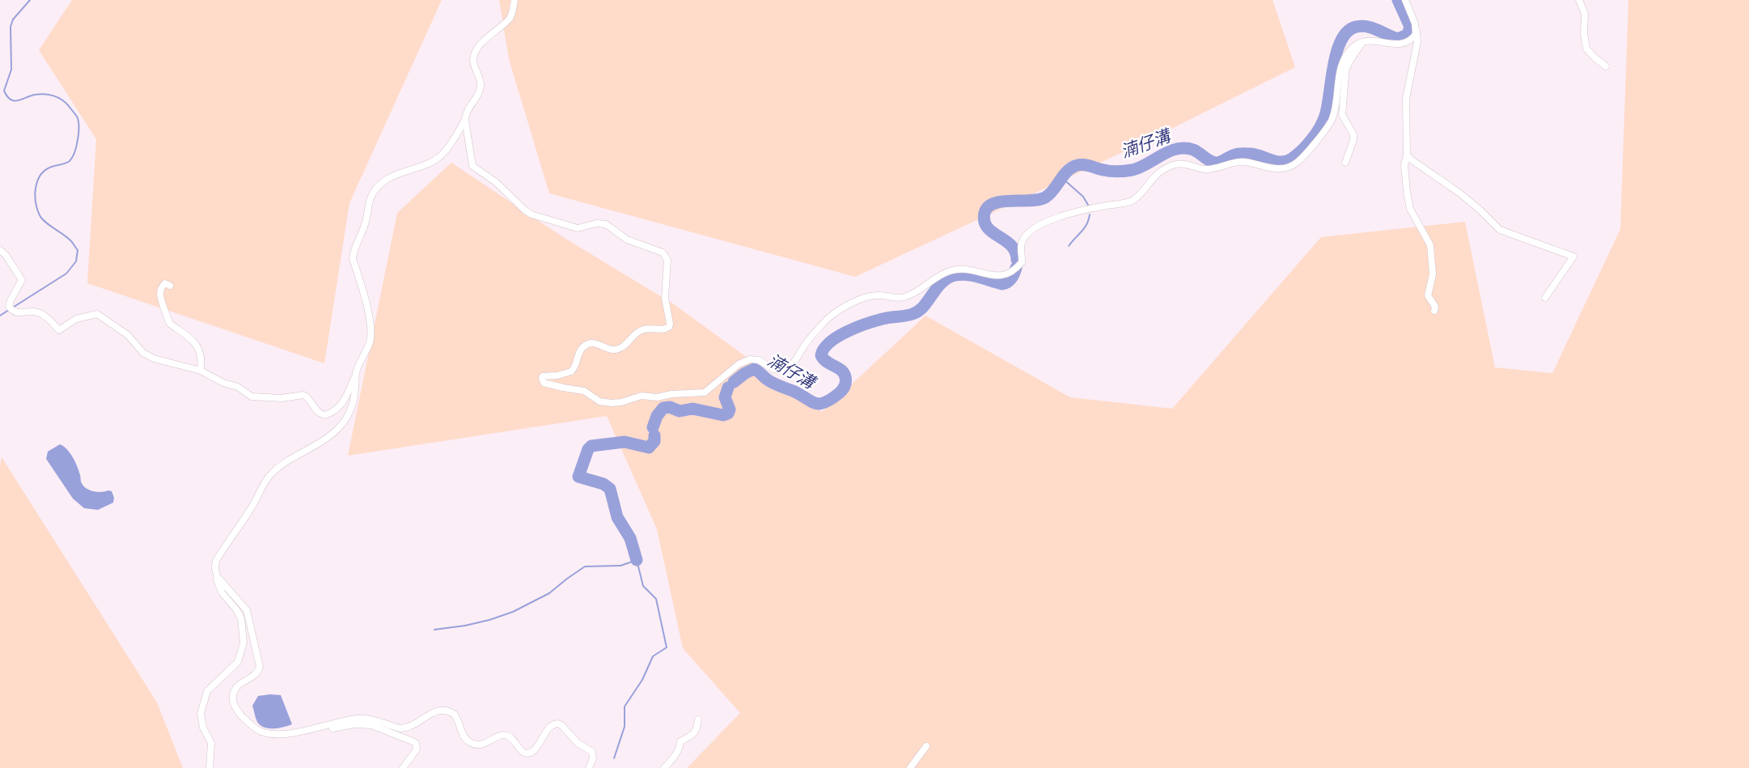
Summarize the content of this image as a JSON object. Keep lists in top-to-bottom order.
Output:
{
  "water": ["湳仔溝"]
}
